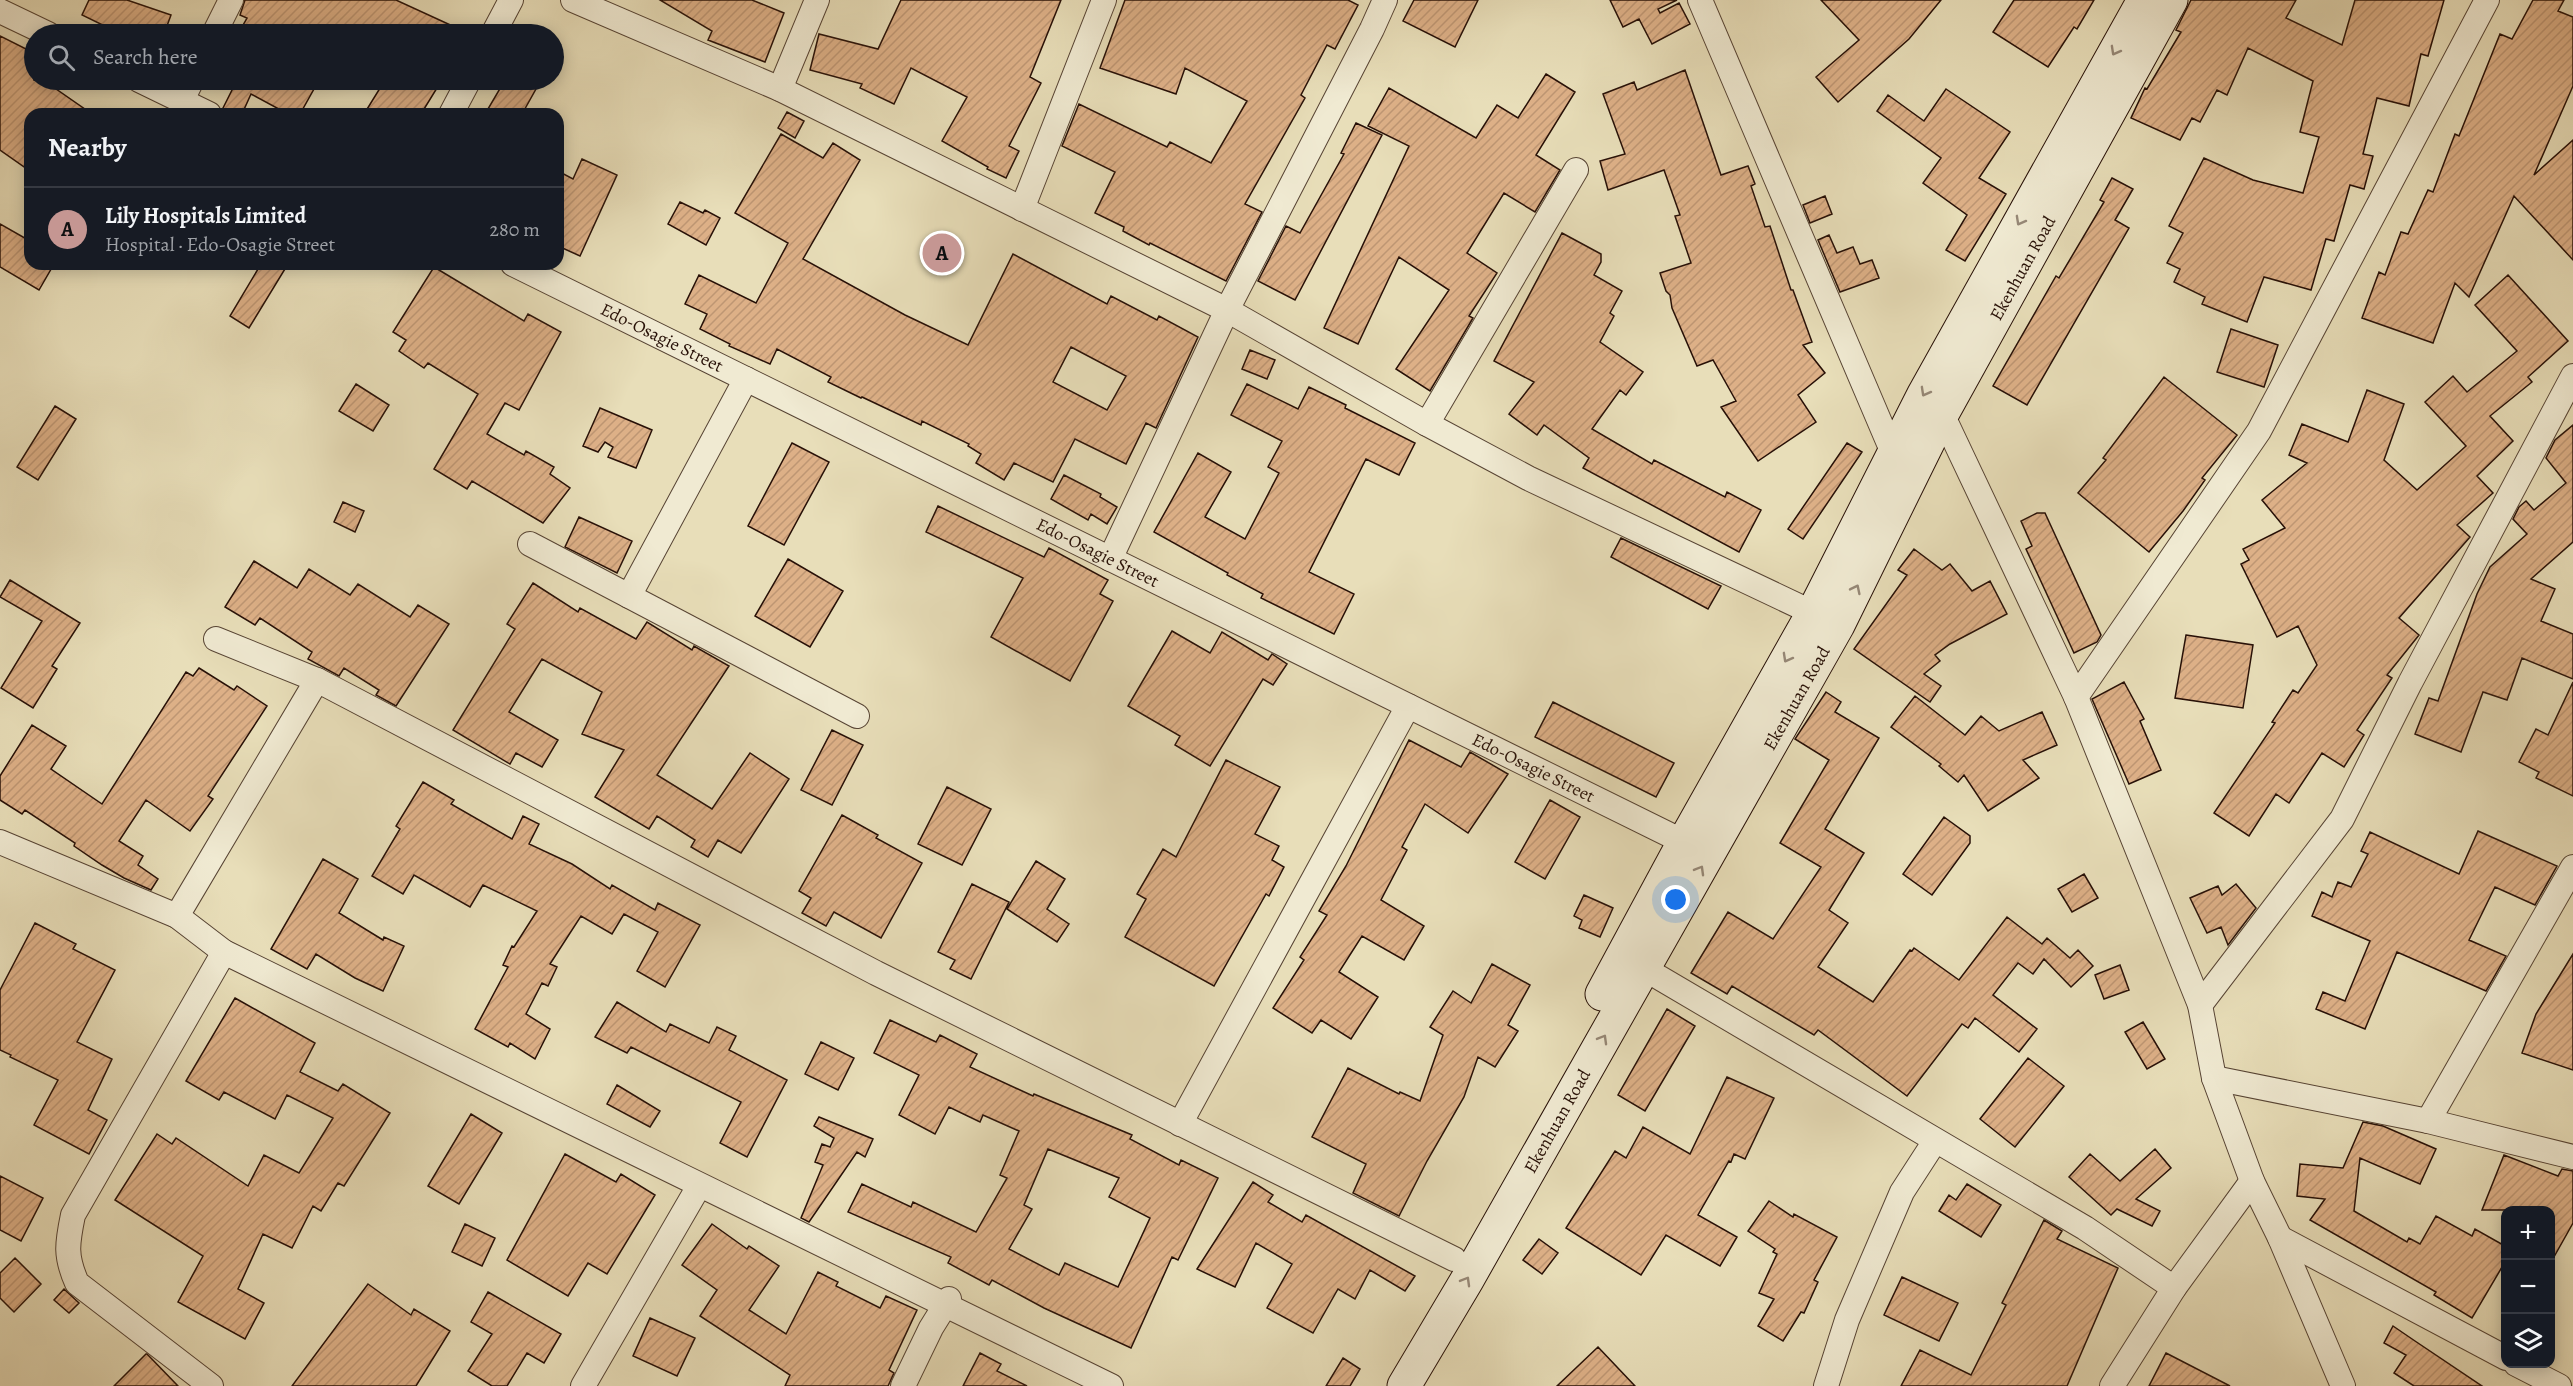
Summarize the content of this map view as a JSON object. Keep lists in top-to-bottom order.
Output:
{
  "streets": {
    "main road": ["Ekenhuan Road"],
    "street": ["Edo-Osagie Street"]
  },
  "crossings": [
    ["Ekenhuan Road", "Edo-Osagie Street"]
  ],
  "page": {
    "search": "Search here",
    "heading": "Nearby",
    "list": [
      {
        "mark": "A",
        "name": "Lily Hospitals Limited",
        "note": "Hospital · Edo-Osagie Street",
        "value": "280 m"
      }
    ],
    "pins": "A",
    "map_buttons": ["+", "−"]
  }
}
